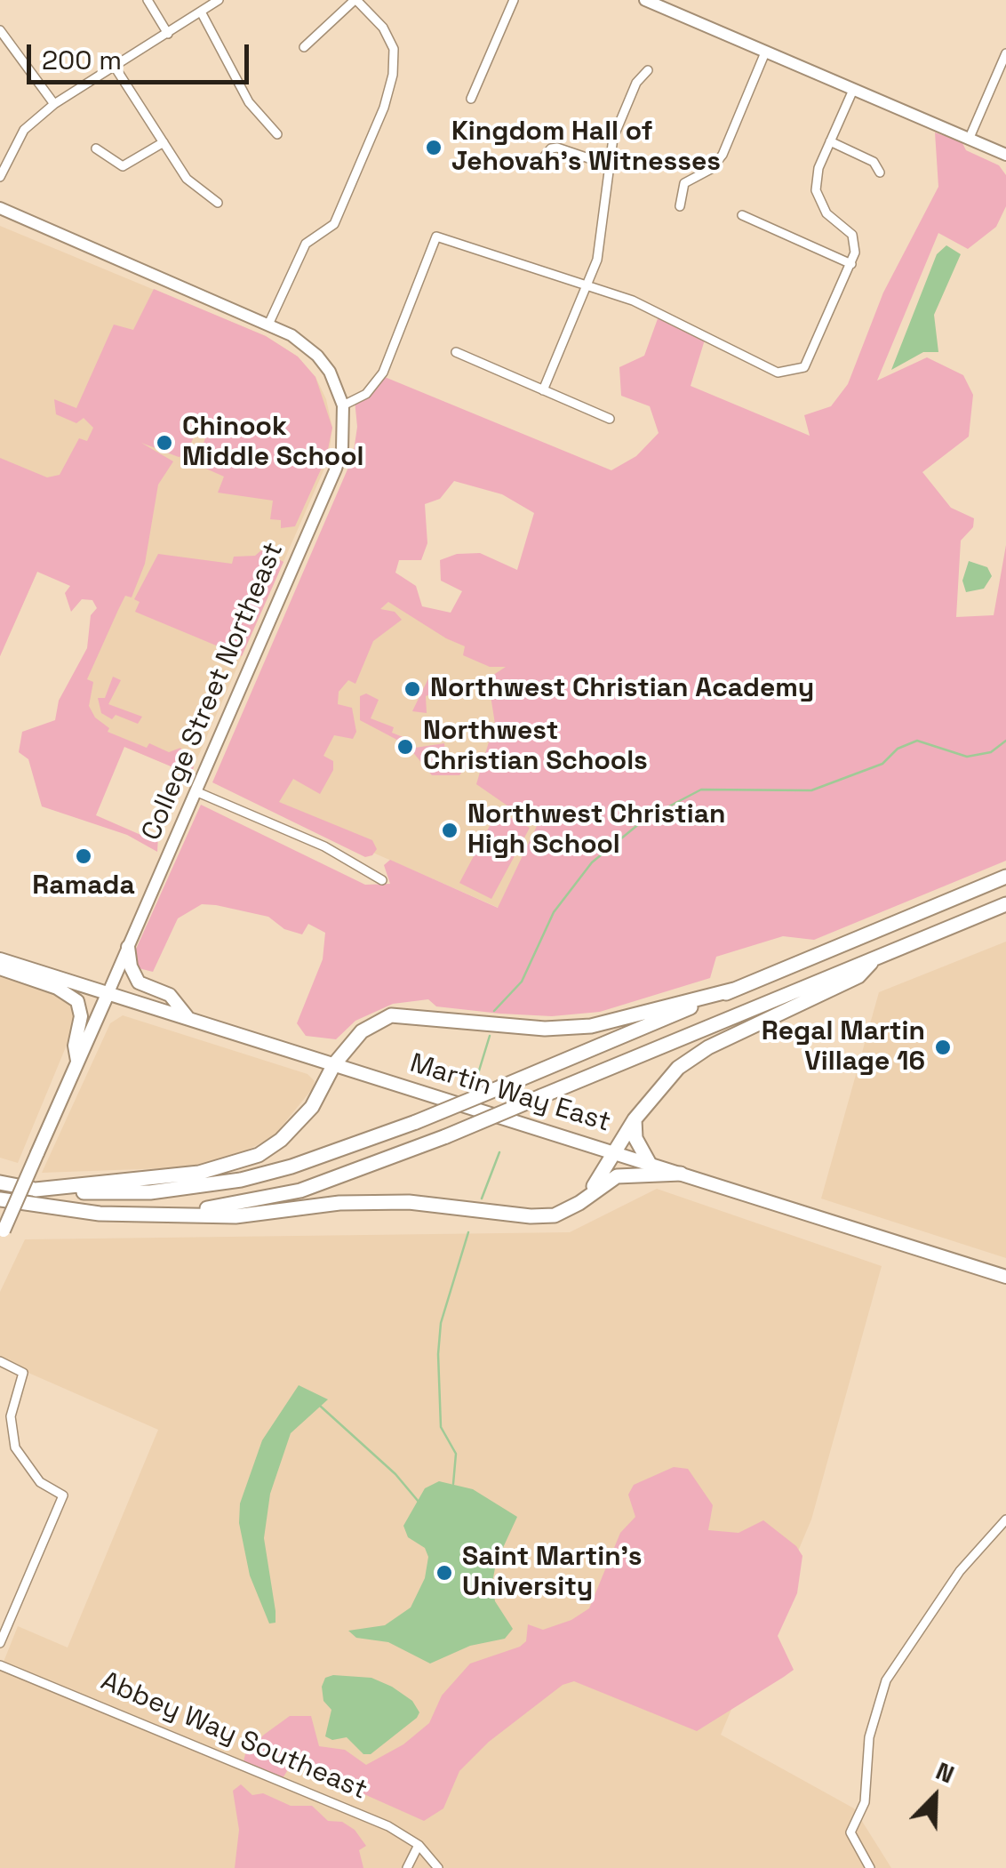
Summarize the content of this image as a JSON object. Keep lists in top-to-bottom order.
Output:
{
  "streets": {
    "main road": ["Martin Way East"],
    "street": ["College Street Northeast", "Abbey Way Southeast"]
  },
  "crossings": [
    ["College Street Northeast", "Martin Way East"]
  ],
  "places": [
    "Kingdom Hall of Jehovah's Witnesses",
    "Chinook Middle School",
    "Northwest Christian Academy",
    "Northwest Christian Schools",
    "Northwest Christian High School",
    "Ramada",
    "Regal Martin Village 16",
    "Saint Martin's University"
  ],
  "scale_bar": "200 m",
  "north": "top right"
}
